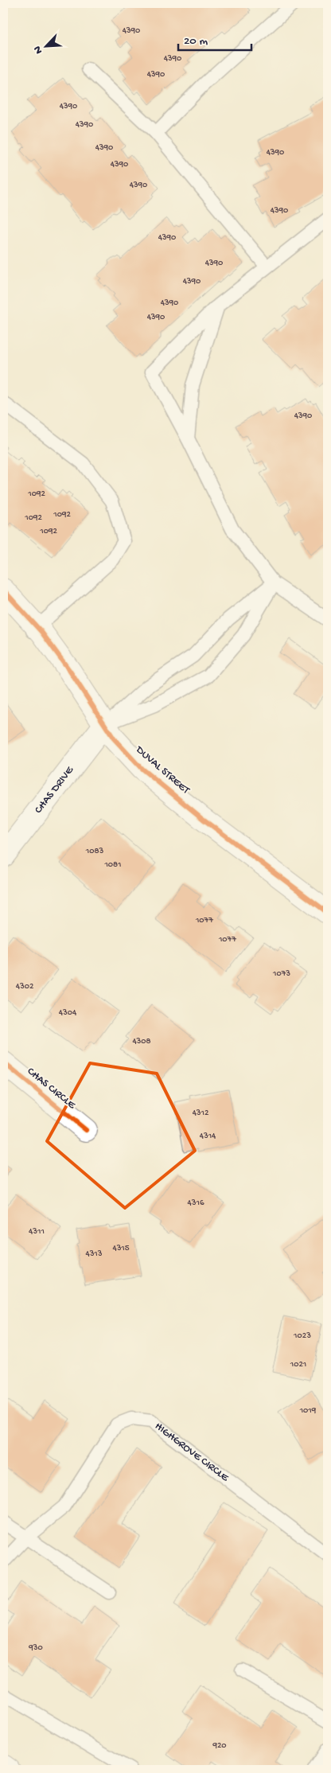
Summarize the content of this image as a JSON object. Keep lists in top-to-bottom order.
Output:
{
  "streets": {
    "street": ["DUVAL STREET", "CHAS DRIVE", "CHAS CIRCLE"],
    "lane": ["HIGHGROVE CIRCLE"]
  },
  "crossings": [
    ["DUVAL STREET", "CHAS DRIVE"]
  ],
  "house_numbers": [
    "4390",
    "4390",
    "4390",
    "4390",
    "4390",
    "4390",
    "4390",
    "4390",
    "4390",
    "4390",
    "4390",
    "4390",
    "4390",
    "4390",
    "4390",
    "4390",
    "1092",
    "1092",
    "1092",
    "1092",
    "1083",
    "1081",
    "1077",
    "1077",
    "1073",
    "4302",
    "4304",
    "4308",
    "4312",
    "4314",
    "4316",
    "4311",
    "4315",
    "4313",
    "1023",
    "1021",
    "1019",
    "930",
    "920"
  ],
  "scale_bar": "20 m",
  "north": "bottom left"
}
